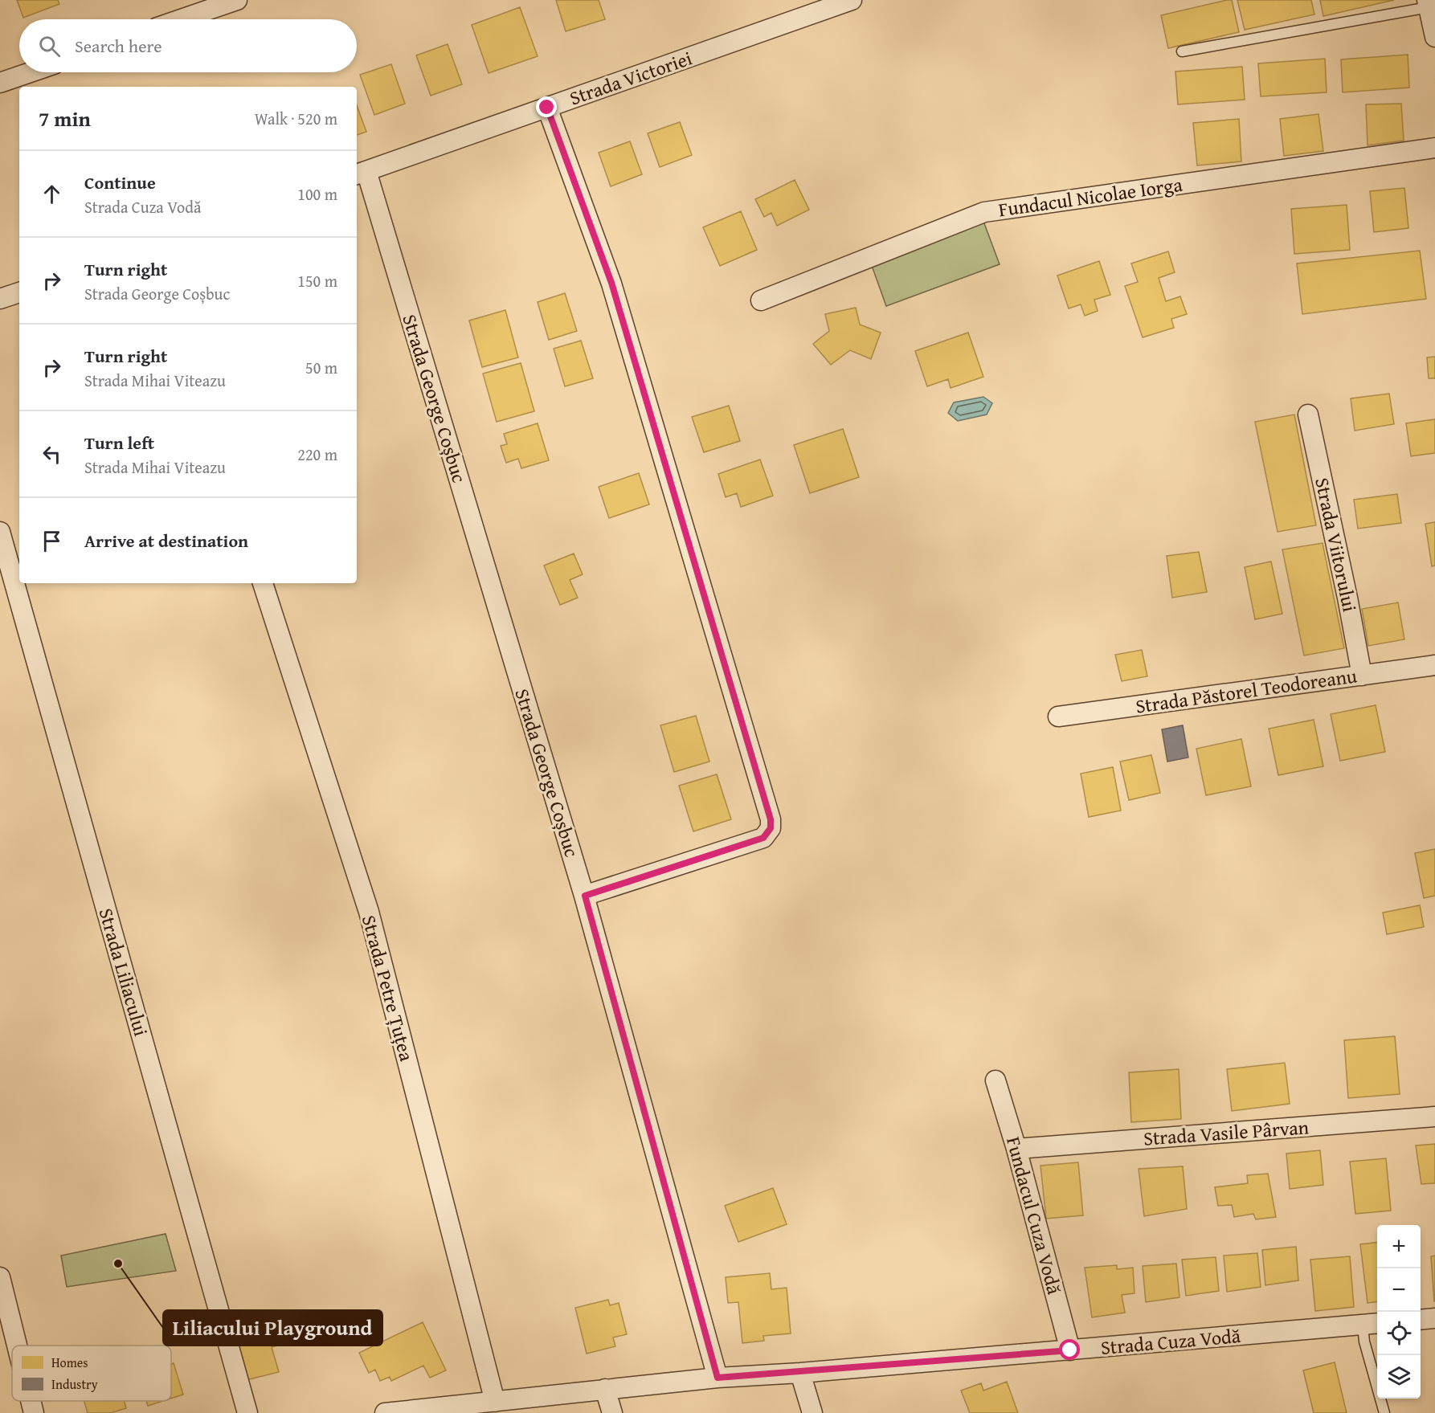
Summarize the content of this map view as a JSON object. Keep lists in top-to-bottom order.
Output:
{
  "streets": {
    "street": [
      "Strada Victoriei",
      "Fundacul Nicolae Iorga",
      "Strada George Coșbuc",
      "Strada Viitorului",
      "Strada Păstorel Teodoreanu",
      "Strada Liliacului",
      "Strada Petre Țuțea",
      "Strada Vasile Pârvan",
      "Fundacul Cuza Vodă",
      "Strada Cuza Vodă"
    ]
  },
  "crossings": [
    ["Strada Victoriei", "Strada George Coșbuc"],
    ["Strada George Coșbuc", "Strada Cuza Vodă"],
    ["Strada Viitorului", "Strada Păstorel Teodoreanu"],
    ["Strada Petre Țuțea", "Strada Cuza Vodă"],
    ["Strada Vasile Pârvan", "Fundacul Cuza Vodă"],
    ["Fundacul Cuza Vodă", "Strada Cuza Vodă"]
  ],
  "places": ["Liliacului Playground"],
  "legend": ["Homes", "Industry"],
  "page": {
    "search": "Search here",
    "heading": ["7 min", "Walk · 520 m"],
    "list": [
      ["Continue", "Strada Cuza Vodă", "100 m"],
      ["Turn right", "Strada George Coșbuc", "150 m"],
      ["Turn right", "Strada Mihai Viteazu", "50 m"],
      ["Turn left", "Strada Mihai Viteazu", "220 m"],
      "Arrive at destination"
    ],
    "map_buttons": ["+", "−"]
  }
}
